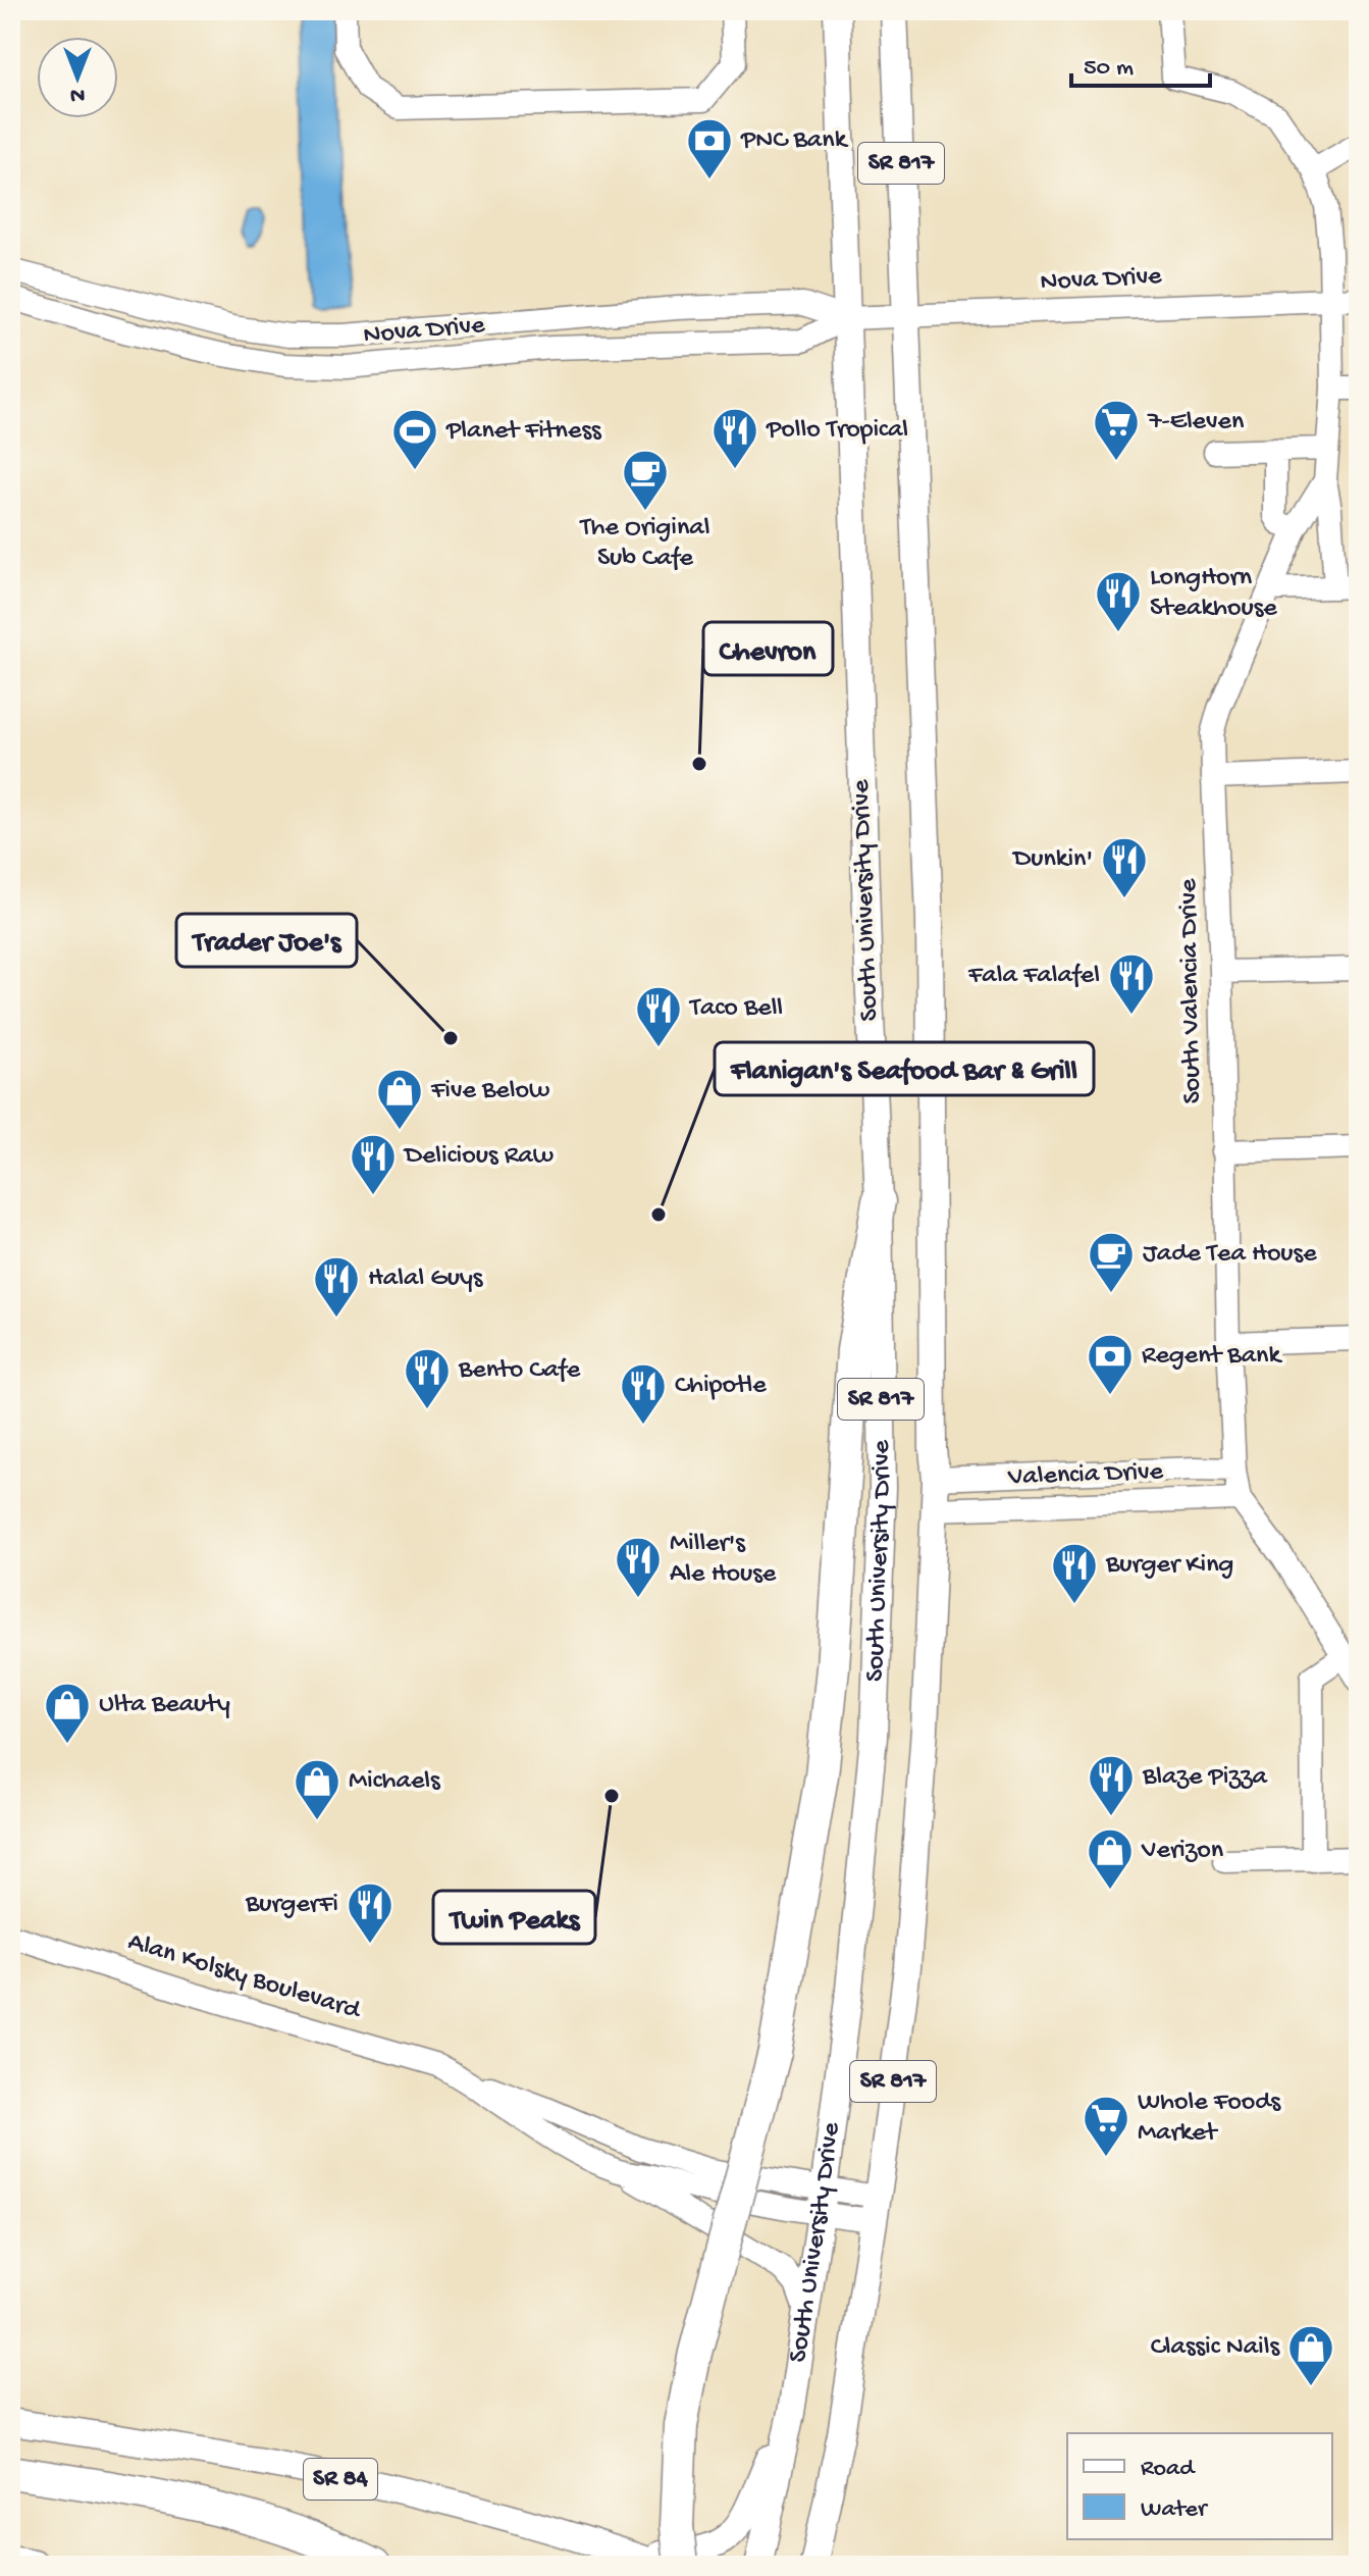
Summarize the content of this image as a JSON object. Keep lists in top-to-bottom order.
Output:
{
  "streets": {
    "main road": ["SR 817", "South University Drive", "SR 84"],
    "street": [
      "Nova Drive",
      "South Valencia Drive",
      "Valencia Drive",
      "Alan Kolsky Boulevard"
    ]
  },
  "crossings": [
    ["Nova Drive", "South University Drive"],
    ["Nova Drive", "South Valencia Drive"],
    ["South University Drive", "Valencia Drive"],
    ["South University Drive", "Alan Kolsky Boulevard"],
    ["South Valencia Drive", "Valencia Drive"]
  ],
  "places": {
    "bank": ["PNC Bank", "Regent Bank"],
    "supermarket": ["7-Eleven", "Whole Foods Market"],
    "restaurant": [
      "Pollo Tropical",
      "LongHorn Steakhouse",
      "Dunkin'",
      "Fala Falafel",
      "Taco Bell",
      "Delicious Raw",
      "Halal Guys",
      "Bento Cafe",
      "Chipotle",
      "Miller's Ale House",
      "Burger King",
      "Blaze Pizza",
      "BurgerFi"
    ],
    "sports": ["Planet Fitness"],
    "cafe": ["The Original Sub Cafe", "Jade Tea House"],
    "other": [
      "Chevron",
      "Trader Joe's",
      "Flanigan's Seafood Bar & Grill",
      "Twin Peaks"
    ],
    "shop": [
      "Five Below",
      "Ulta Beauty",
      "Michaels",
      "Verizon",
      "Classic Nails"
    ]
  },
  "legend": ["Road", "Water"],
  "scale_bar": "50 m",
  "north": "bottom"
}
